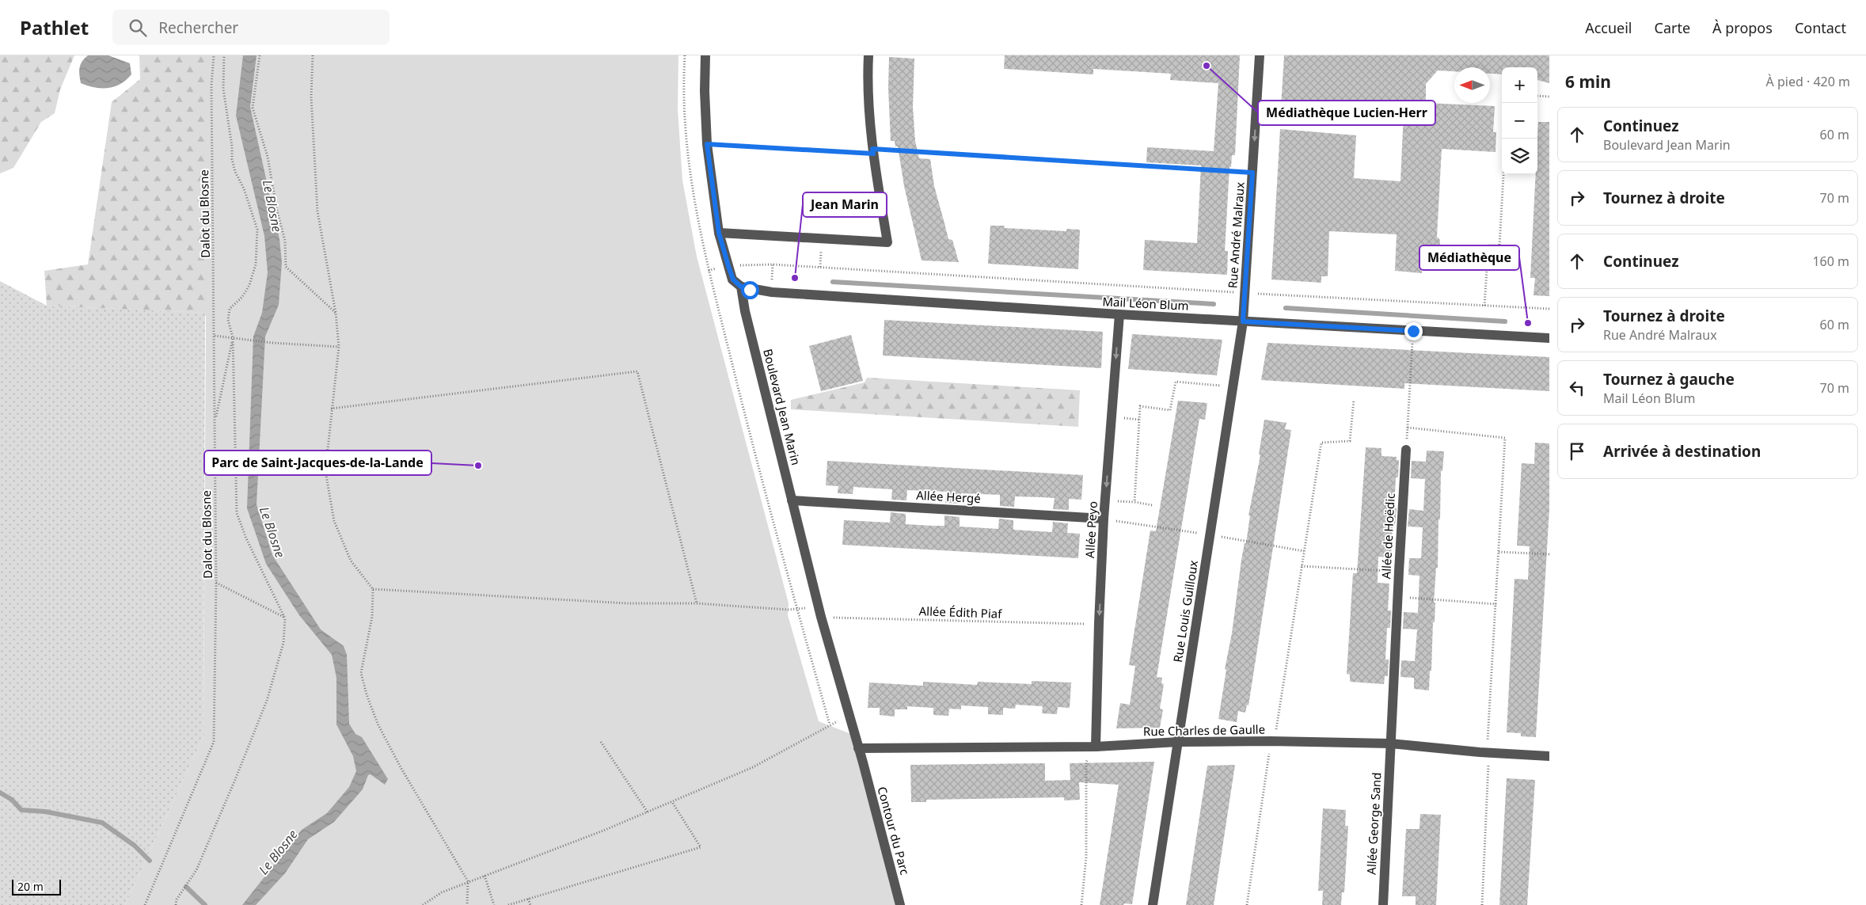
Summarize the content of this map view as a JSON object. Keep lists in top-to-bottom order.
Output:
{
  "streets": {
    "street": [
      "Rue André Malraux",
      "Mail Léon Blum",
      "Boulevard Jean Marin",
      "Allée Hergé",
      "Allée Peyo",
      "Allée de Hoëdic",
      "Rue Louis Guilloux",
      "Rue Charles de Gaulle",
      "Allée George Sand",
      "Contour du Parc"
    ],
    "path": ["Dalot du Blosne", "Allée Édith Piaf"]
  },
  "crossings": [
    ["Rue André Malraux", "Mail Léon Blum"],
    ["Rue André Malraux", "Rue Louis Guilloux"],
    ["Mail Léon Blum", "Boulevard Jean Marin"],
    ["Mail Léon Blum", "Allée Peyo"],
    ["Mail Léon Blum", "Rue Louis Guilloux"],
    ["Boulevard Jean Marin", "Allée Hergé"],
    ["Boulevard Jean Marin", "Allée Édith Piaf"],
    ["Boulevard Jean Marin", "Rue Charles de Gaulle"],
    ["Boulevard Jean Marin", "Contour du Parc"],
    ["Allée Hergé", "Allée Peyo"],
    ["Allée Peyo", "Allée Édith Piaf"],
    ["Allée Peyo", "Rue Charles de Gaulle"],
    ["Allée de Hoëdic", "Rue Charles de Gaulle"],
    ["Allée de Hoëdic", "Allée George Sand"],
    ["Rue Louis Guilloux", "Rue Charles de Gaulle"],
    ["Rue Charles de Gaulle", "Allée George Sand"]
  ],
  "one_way": ["Rue André Malraux", "Allée Peyo"],
  "water": ["Le Blosne"],
  "places": [
    "Médiathèque Lucien-Herr",
    "Jean Marin",
    "Médiathèque",
    "Parc de Saint-Jacques-de-la-Lande"
  ],
  "scale_bar": "20 m",
  "north": "left",
  "page": {
    "header": "Pathlet",
    "search": "Rechercher",
    "nav": [
      "Accueil",
      "Carte",
      "À propos",
      "Contact"
    ],
    "heading": ["6 min", "À pied · 420 m"],
    "map_buttons": ["+", "−"],
    "list": [
      ["Continuez", "Boulevard Jean Marin", "60 m"],
      ["Tournez à droite", "70 m"],
      ["Continuez", "160 m"],
      ["Tournez à droite", "Rue André Malraux", "60 m"],
      ["Tournez à gauche", "Mail Léon Blum", "70 m"],
      "Arrivée à destination"
    ],
    "scale": "20 m"
  }
}
